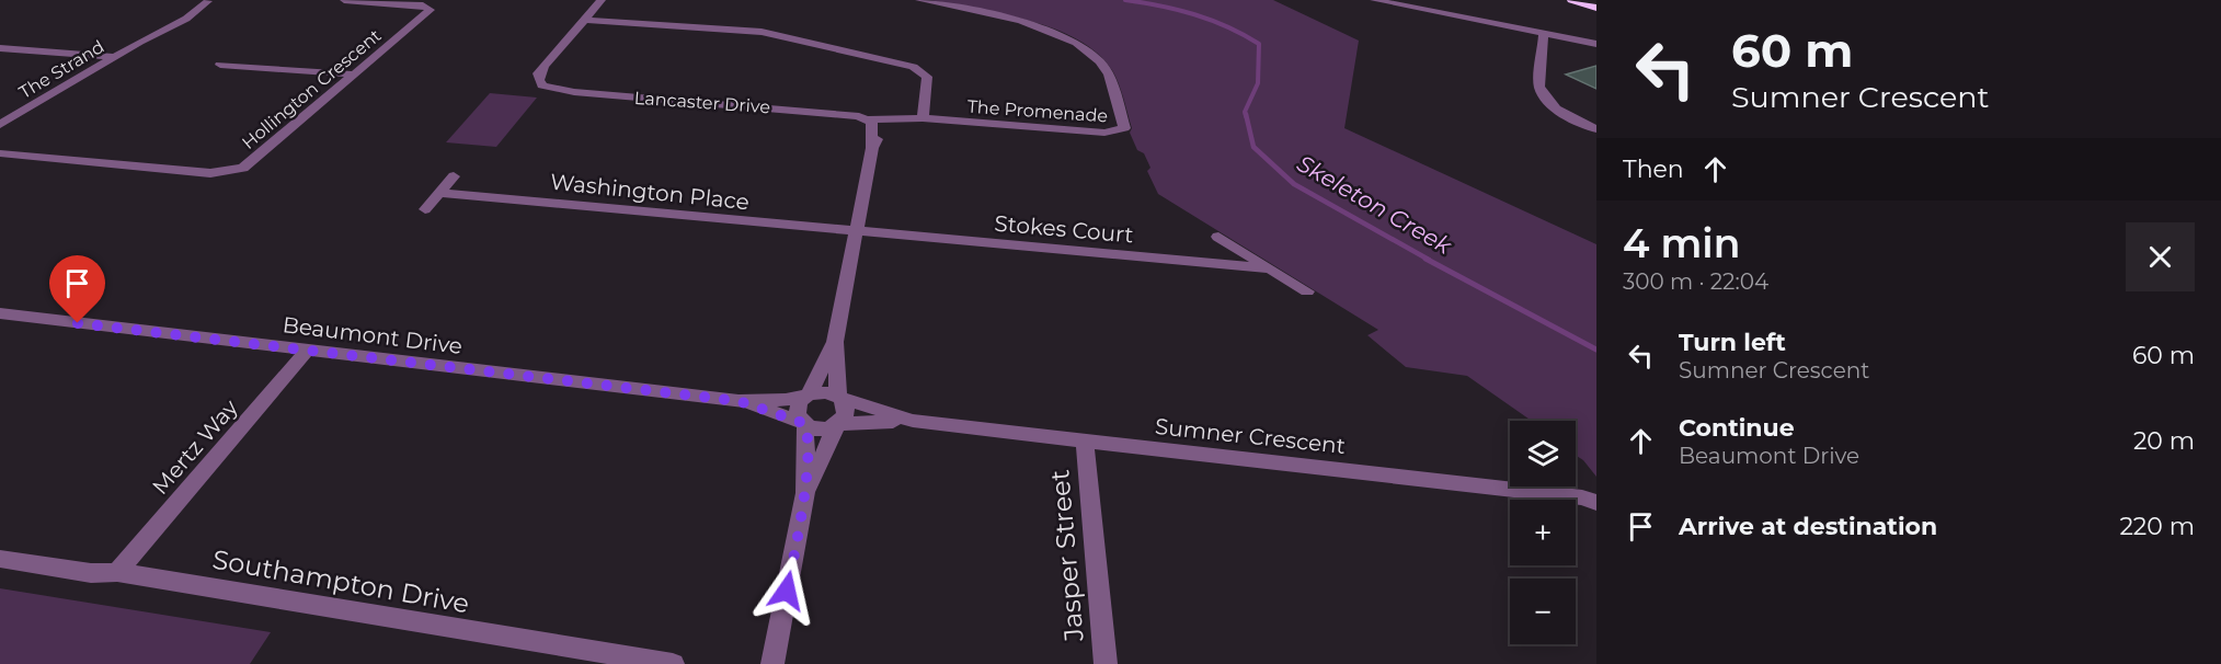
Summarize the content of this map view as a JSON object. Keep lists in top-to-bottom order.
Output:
{
  "streets": {
    "street": [
      "The Strand",
      "Hollington Crescent",
      "Lancaster Drive",
      "The Promenade",
      "Washington Place",
      "Stokes Court",
      "Beaumont Drive",
      "Sumner Crescent",
      "Mertz Way",
      "Jasper Street",
      "Southampton Drive"
    ]
  },
  "crossings": [
    ["Lancaster Drive", "The Promenade"],
    ["Washington Place", "Stokes Court"],
    ["Beaumont Drive", "Mertz Way"],
    ["Sumner Crescent", "Jasper Street"],
    ["Mertz Way", "Southampton Drive"]
  ],
  "water": ["Skeleton Creek"],
  "page": {
    "turn": ["60 m", "Sumner Crescent"],
    "then": "Then",
    "heading": ["4 min", "300 m · 22:04"],
    "list": [
      {
        "name": "Turn left",
        "note": "Sumner Crescent",
        "value": "60 m"
      },
      {
        "name": "Continue",
        "note": "Beaumont Drive",
        "value": "20 m"
      },
      {
        "name": "Arrive at destination",
        "value": "220 m"
      }
    ],
    "map_buttons": ["+", "−"]
  }
}
